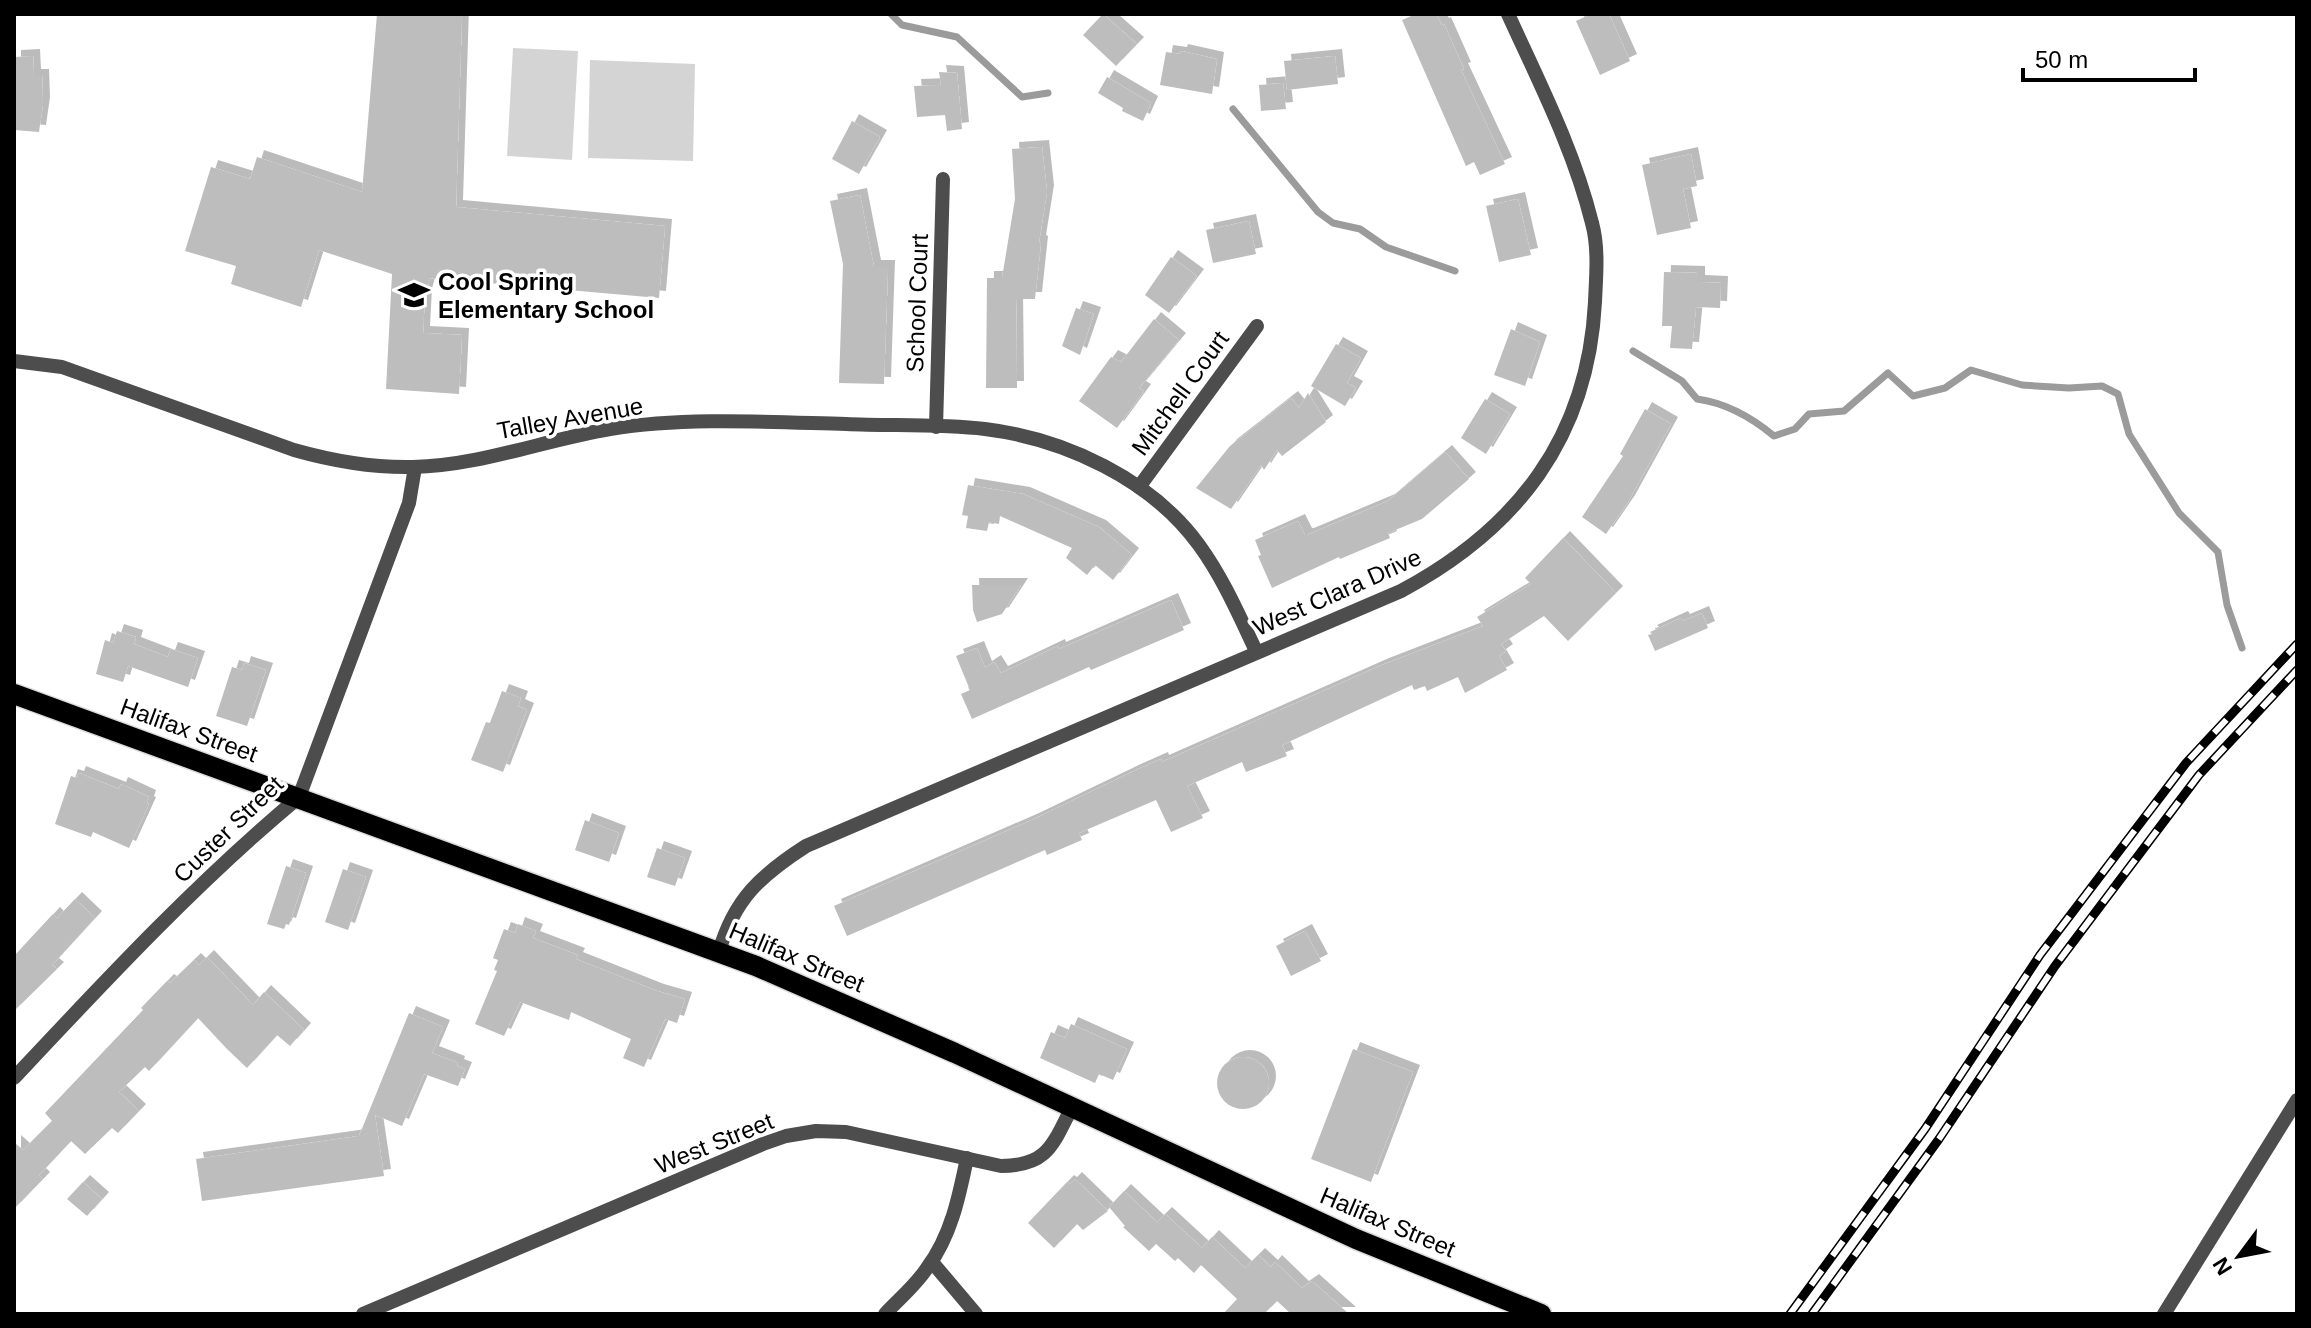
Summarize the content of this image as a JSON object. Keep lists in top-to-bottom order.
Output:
{
  "streets": {
    "main road": ["Halifax Street"],
    "street": [
      "School Court",
      "Mitchell Court",
      "Talley Avenue",
      "West Clara Drive",
      "Custer Street",
      "West Street"
    ]
  },
  "crossings": [
    ["School Court", "Talley Avenue"],
    ["Mitchell Court", "Talley Avenue"],
    ["Talley Avenue", "West Clara Drive"],
    ["Talley Avenue", "Custer Street"],
    ["West Clara Drive", "Halifax Street"],
    ["Halifax Street", "Custer Street"],
    ["Halifax Street", "West Street"]
  ],
  "places": {
    "school or university": ["Cool Spring Elementary School"]
  },
  "scale_bar": "50 m",
  "north": "bottom left"
}
